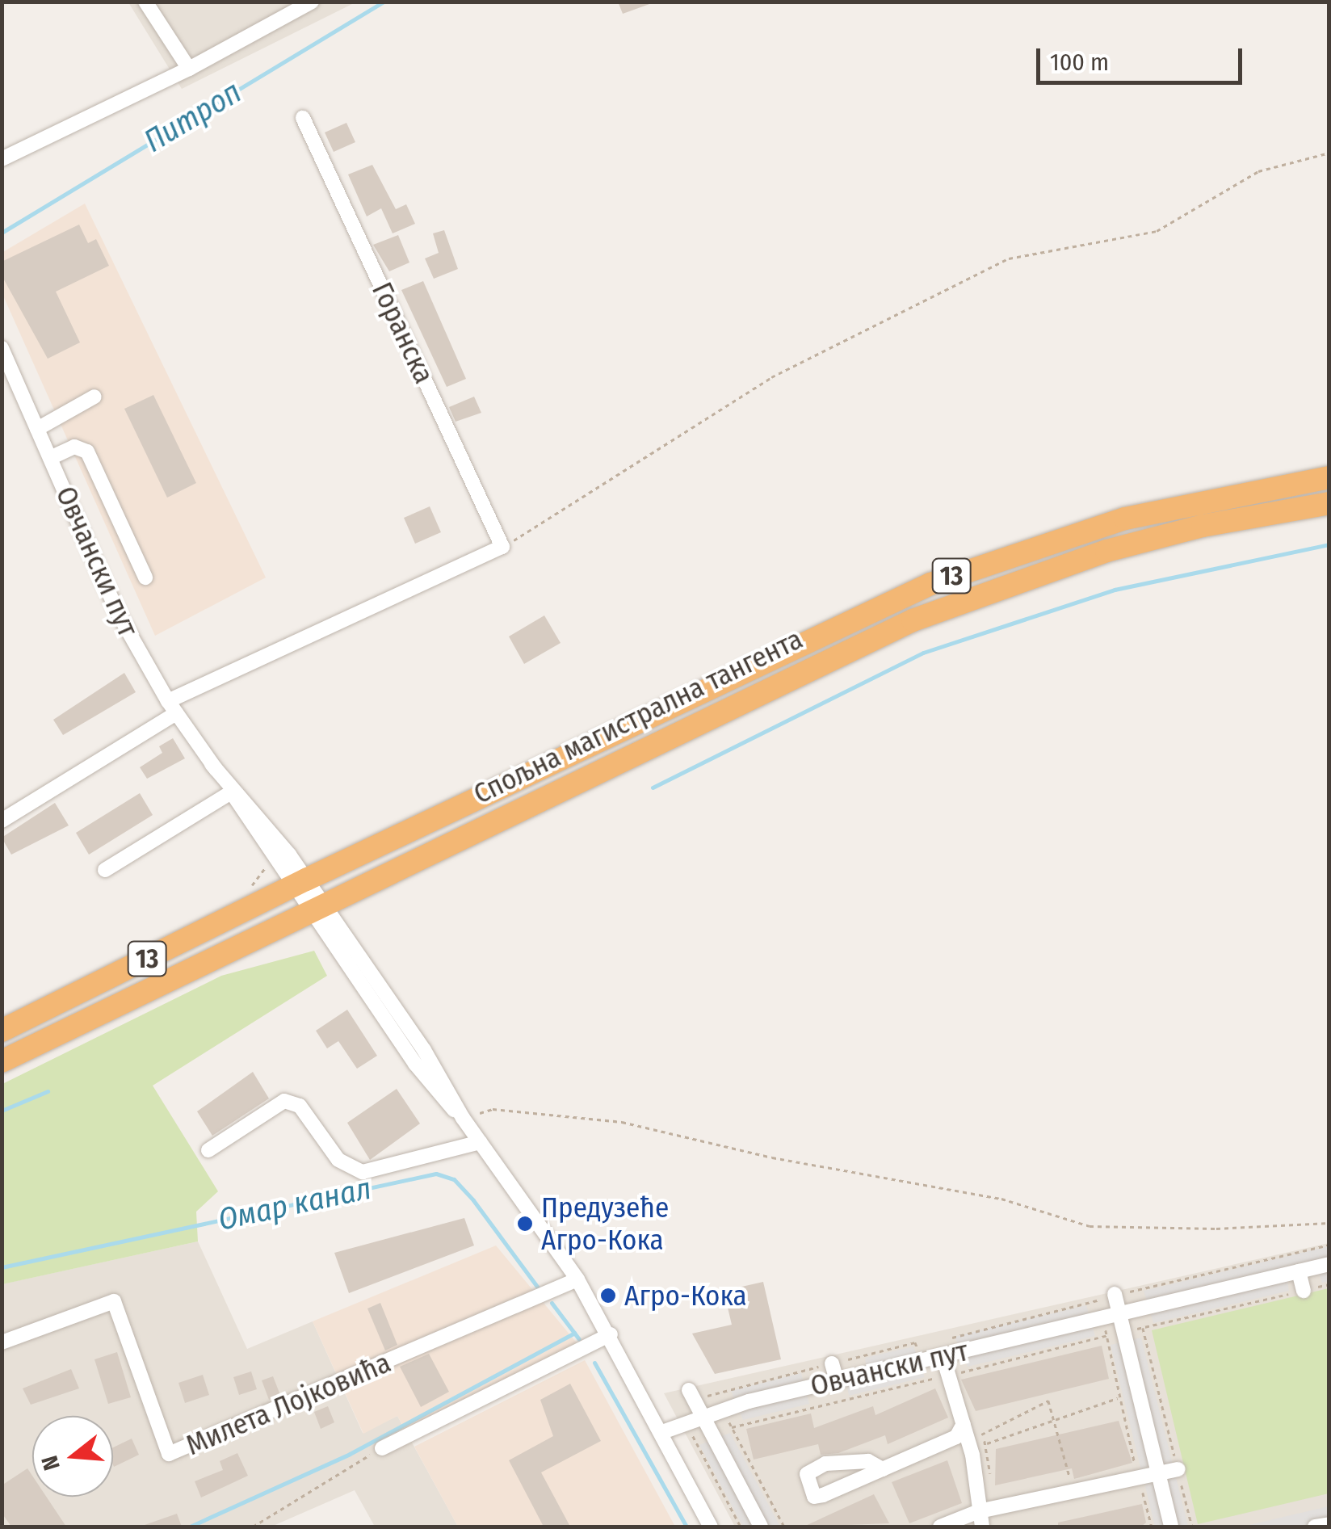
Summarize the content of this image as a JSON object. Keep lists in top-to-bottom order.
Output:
{
  "streets": {
    "highway": ["13", "Спољна магистрална тангента"],
    "street": ["Горанска", "Овчански пут", "Милета Лојковића"]
  },
  "crossings": [
    ["Овчански пут", "Спољна магистрална тангента"],
    ["Овчански пут", "Милета Лојковића"]
  ],
  "water": ["Питроп", "Омар канал"],
  "places": ["Предузеће Агро-Кока", "Агро-Кока"],
  "scale_bar": "100 m",
  "north": "left"
}
